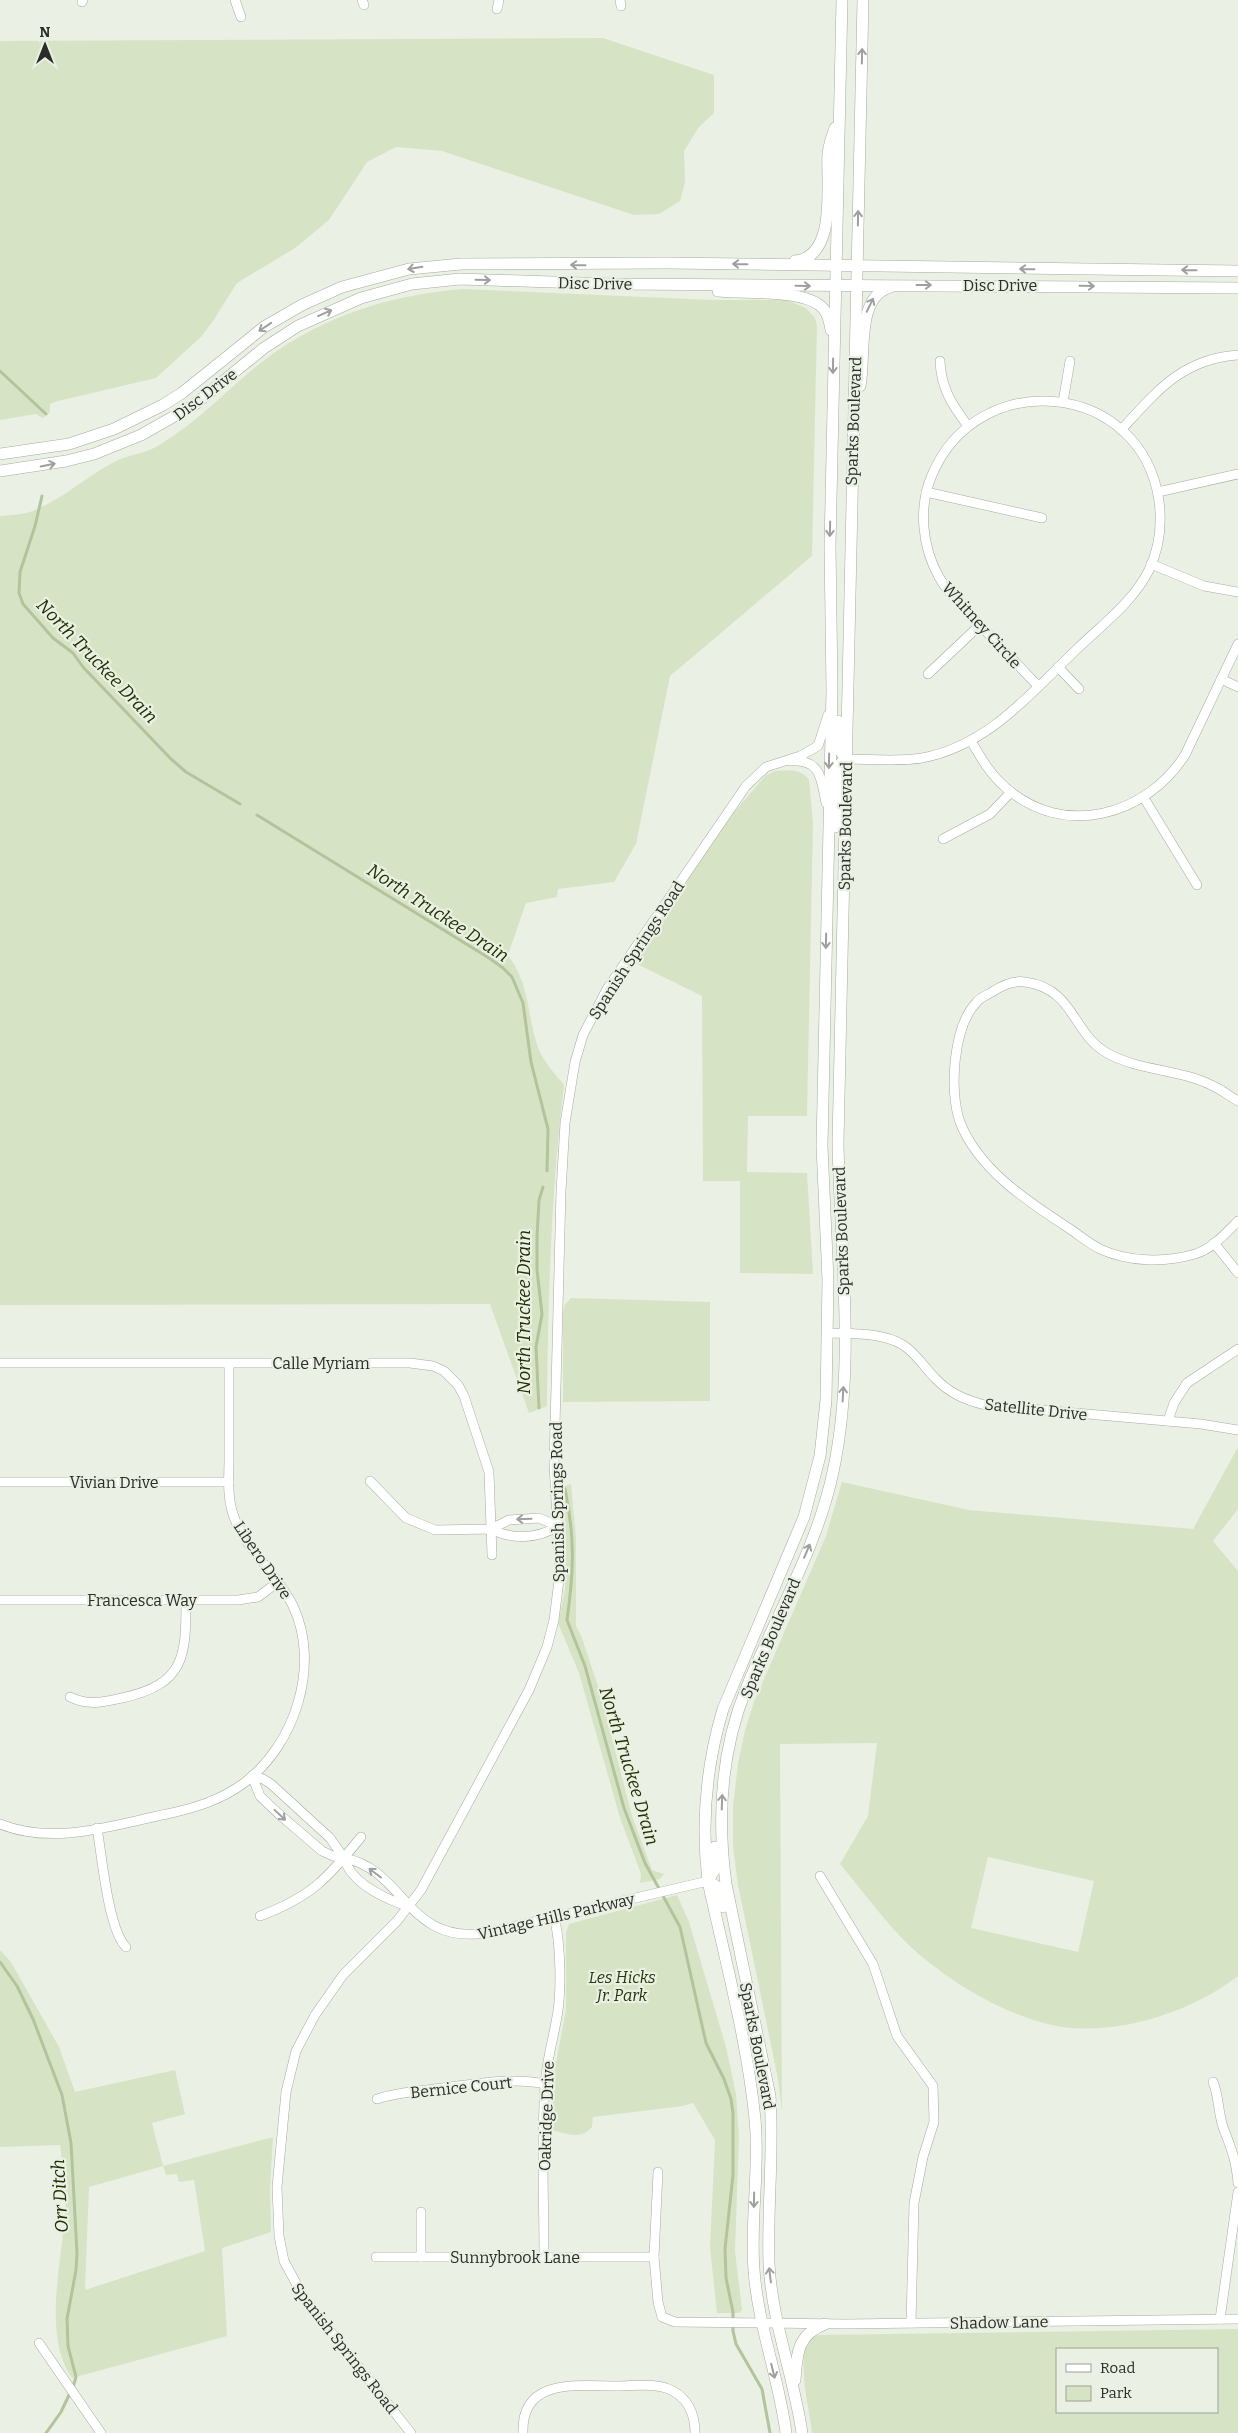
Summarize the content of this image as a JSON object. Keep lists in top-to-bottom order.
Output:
{
  "streets": {
    "main road": ["Disc Drive", "Sparks Boulevard"],
    "street": [
      "Whitney Circle",
      "Spanish Springs Road",
      "Calle Myriam",
      "Satellite Drive",
      "Vivian Drive",
      "Libero Drive",
      "Francesca Way",
      "Vintage Hills Parkway",
      "Bernice Court",
      "Oakridge Drive",
      "Sunnybrook Lane",
      "Shadow Lane"
    ]
  },
  "crossings": [
    ["Disc Drive", "Sparks Boulevard"],
    ["Sparks Boulevard", "Whitney Circle"],
    ["Sparks Boulevard", "Spanish Springs Road"],
    ["Sparks Boulevard", "Satellite Drive"],
    ["Sparks Boulevard", "Vintage Hills Parkway"],
    ["Sparks Boulevard", "Shadow Lane"],
    ["Spanish Springs Road", "Vintage Hills Parkway"],
    ["Calle Myriam", "Libero Drive"],
    ["Vivian Drive", "Libero Drive"],
    ["Libero Drive", "Francesca Way"],
    ["Libero Drive", "Vintage Hills Parkway"],
    ["Vintage Hills Parkway", "Oakridge Drive"],
    ["Bernice Court", "Oakridge Drive"],
    ["Oakridge Drive", "Sunnybrook Lane"],
    ["Sunnybrook Lane", "Shadow Lane"]
  ],
  "water": ["North Truckee Drain", "Orr Ditch"],
  "parks": ["Les Hicks Jr. Park"],
  "legend": ["Road", "Park"],
  "north": "top"
}
